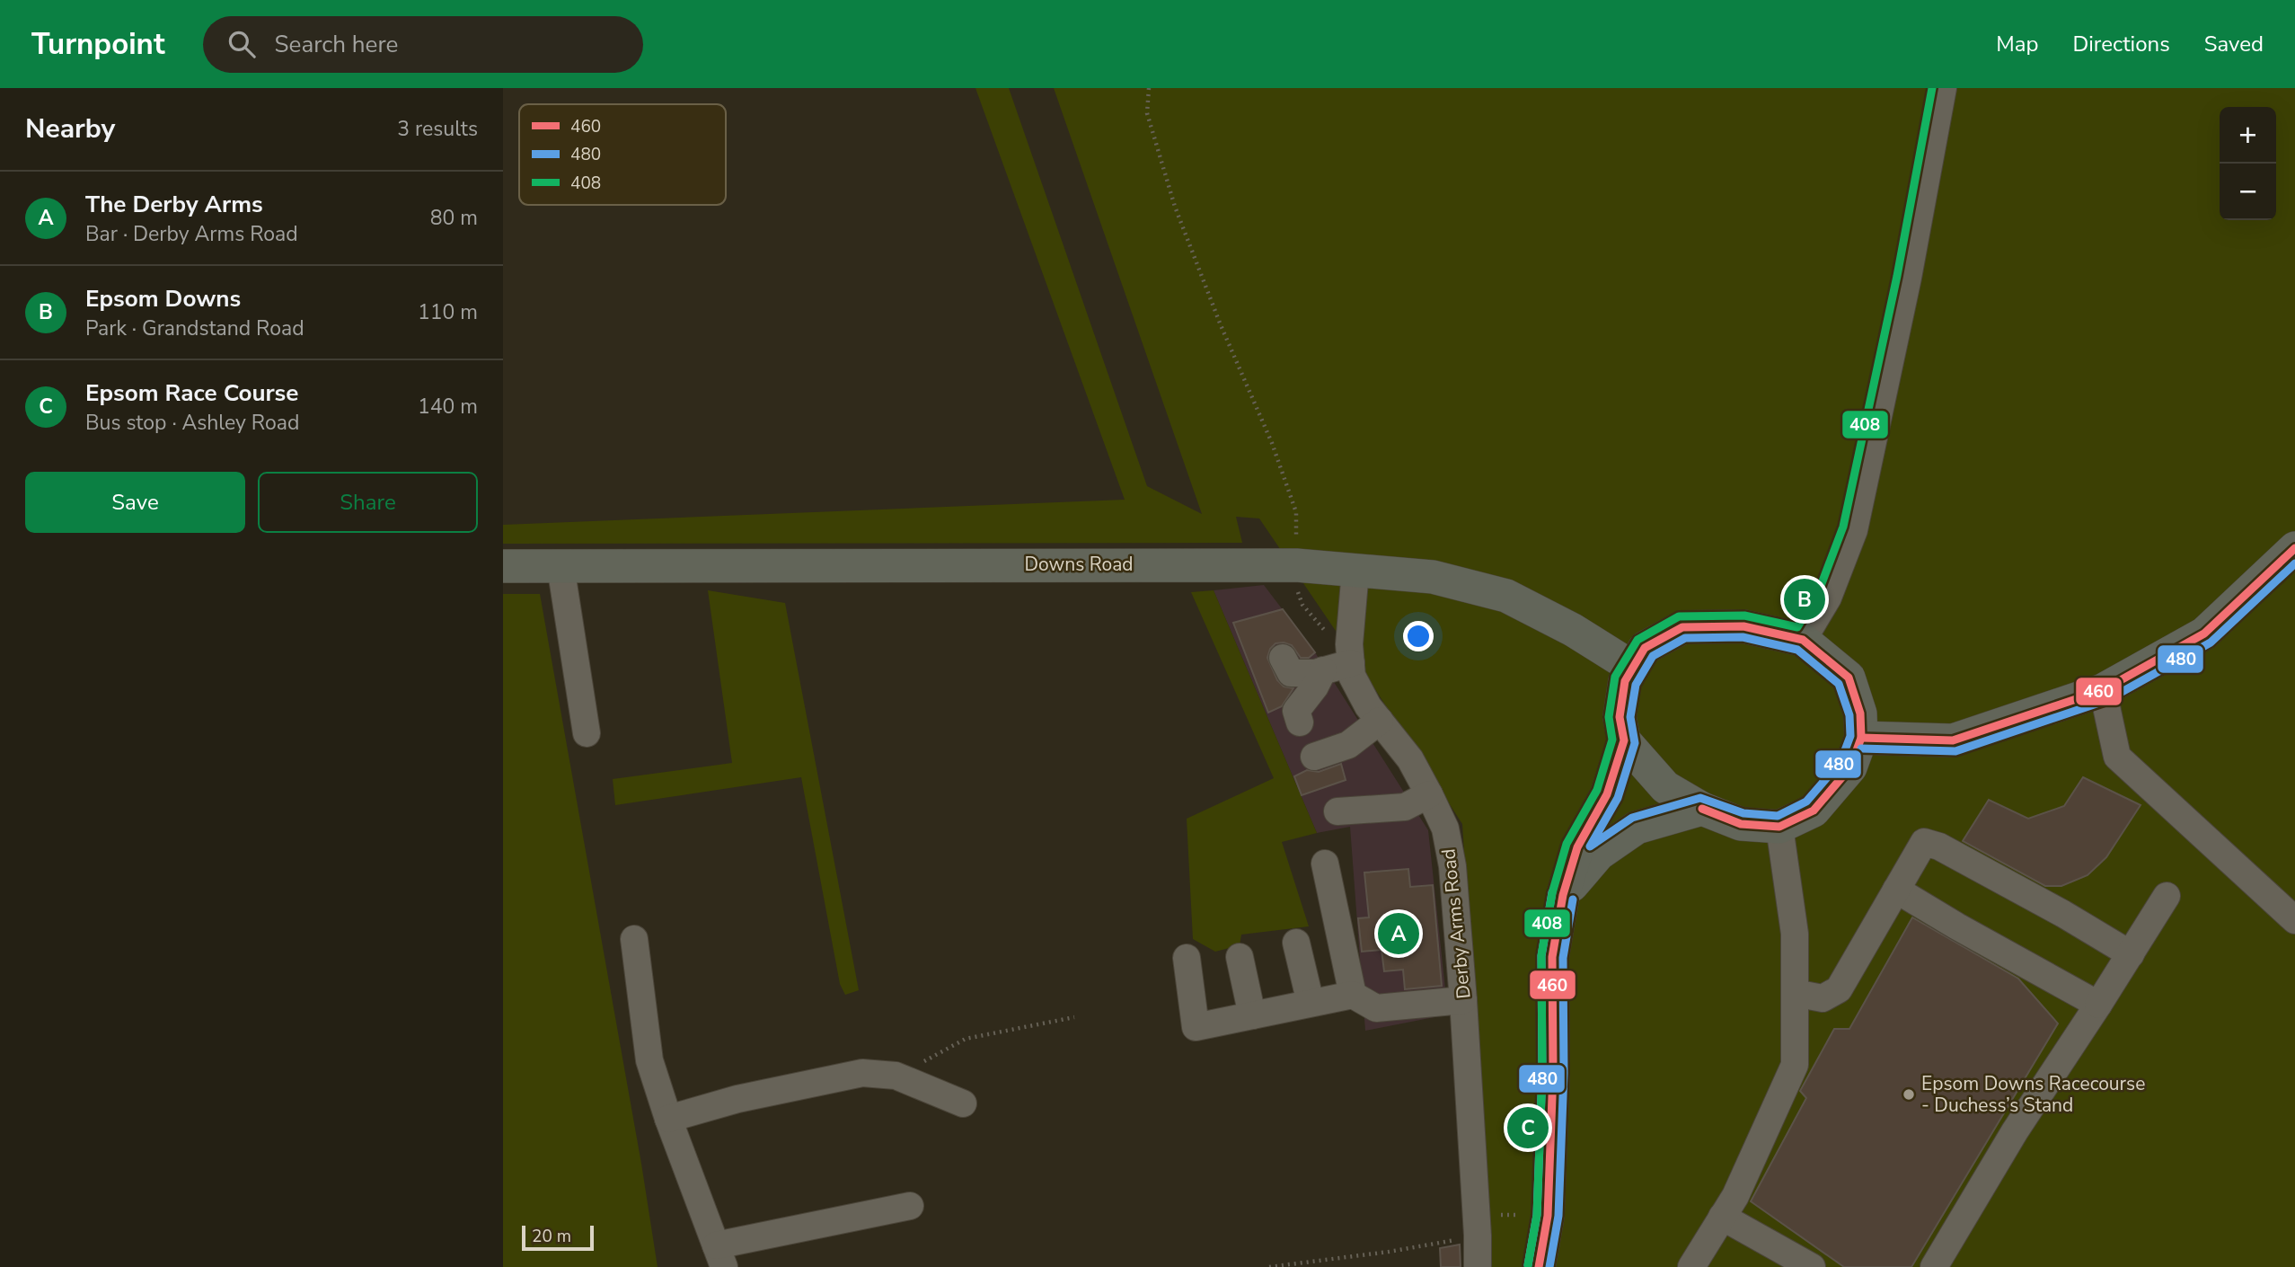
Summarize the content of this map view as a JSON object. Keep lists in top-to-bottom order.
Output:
{
  "streets": {
    "main road": ["Downs Road"],
    "street": ["Derby Arms Road"]
  },
  "crossings": [
    ["Downs Road", "Derby Arms Road"]
  ],
  "places": ["Epsom Downs Racecourse - Duchess’s Stand"],
  "lines": ["transit line 408", "transit line 460", "transit line 480"],
  "legend": ["460", "480", "408"],
  "scale_bar": "20 m",
  "page": {
    "header": "Turnpoint",
    "search": "Search here",
    "nav": ["Map", "Directions", "Saved"],
    "heading": ["Nearby", "3 results"],
    "map_buttons": ["+", "−"],
    "list": [
      {
        "mark": "A",
        "name": "The Derby Arms",
        "note": "Bar · Derby Arms Road",
        "value": "80 m"
      },
      {
        "mark": "B",
        "name": "Epsom Downs",
        "note": "Park · Grandstand Road",
        "value": "110 m"
      },
      {
        "mark": "C",
        "name": "Epsom Race Course",
        "note": "Bus stop · Ashley Road",
        "value": "140 m"
      }
    ],
    "buttons": ["Save", "Share"],
    "pins": ["B", "A", "C"],
    "scale": "20 m"
  }
}
